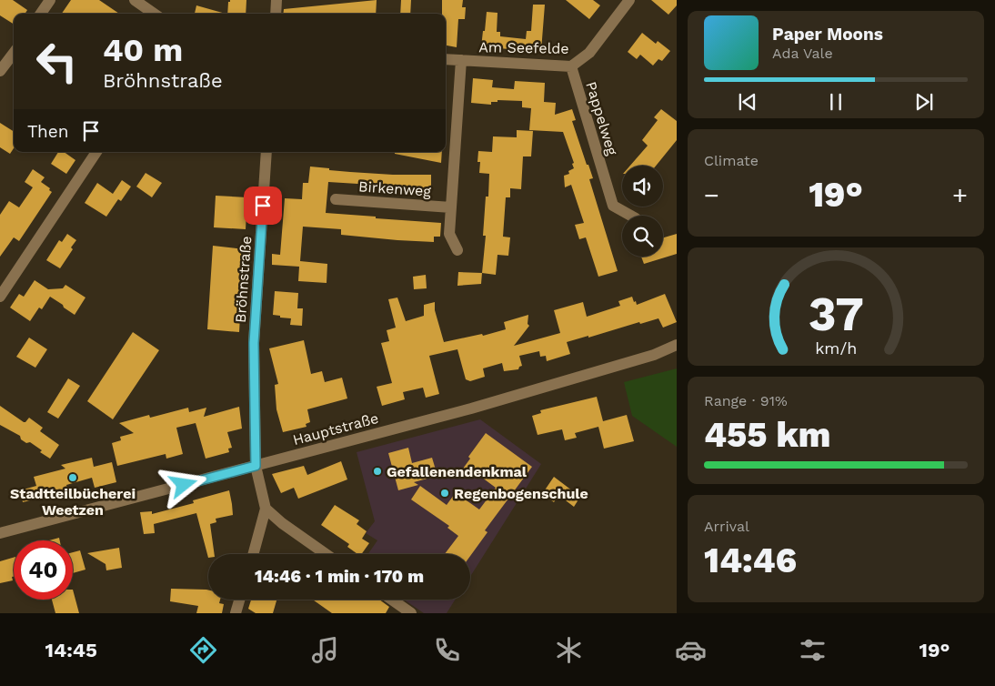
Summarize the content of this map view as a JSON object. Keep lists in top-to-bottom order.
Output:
{
  "streets": {
    "street": [
      "Am Seefelde",
      "Pappelweg",
      "Birkenweg",
      "Bröhnstraße",
      "Hauptstraße"
    ]
  },
  "crossings": [
    ["Am Seefelde", "Pappelweg"],
    ["Bröhnstraße", "Hauptstraße"]
  ],
  "places": ["Gefallenendenkmal", "Stadtteilbücherei Weetzen", "Regenbogenschule"],
  "page": {
    "turn": ["40 m", "Bröhnstraße"],
    "song": ["Paper Moons", "Ada Vale"],
    "then": "Then",
    "tile": [
      "Climate",
      ["Range · 91%", "455 km"],
      ["Arrival", "14:46"]
    ],
    "heat": ["−", "19°", "+"],
    "limit": "40",
    "trip": "14:46 · 1 min · 170 m",
    "tabs": ["14:45", "19°"],
    "gauge": ["37", "km/h"]
  }
}
